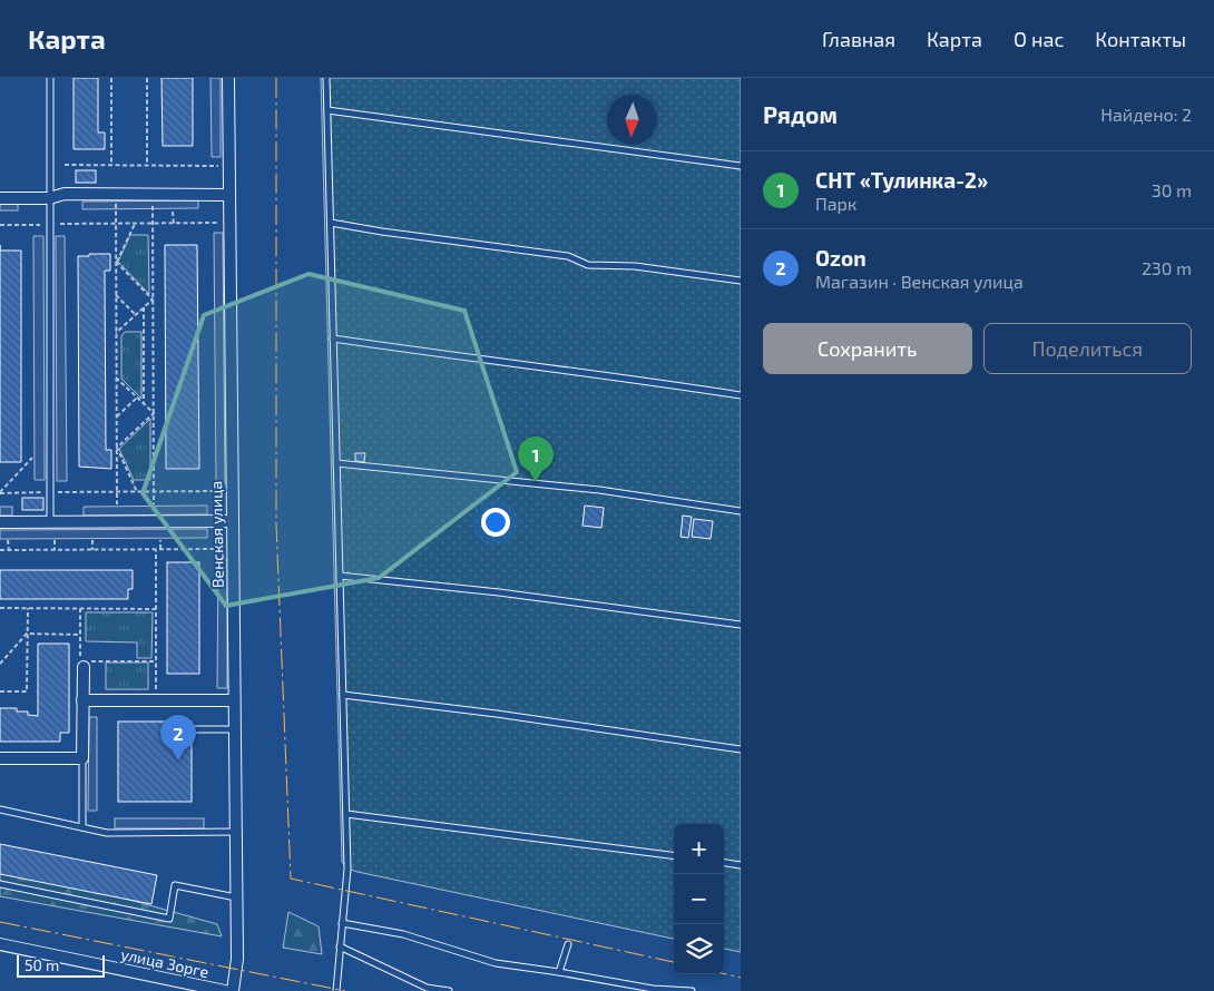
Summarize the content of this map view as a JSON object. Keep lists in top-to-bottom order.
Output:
{
  "streets": {
    "street": ["Венская улица", "улица Зорге"]
  },
  "scale_bar": "50 m",
  "north": "bottom",
  "page": {
    "header": "Карта",
    "nav": [
      "Главная",
      "Карта",
      "О нас",
      "Контакты"
    ],
    "heading": ["Рядом", "Найдено: 2"],
    "list": [
      {
        "mark": "1",
        "name": "СНТ «Тулинка-2»",
        "note": "Парк",
        "value": "30 m"
      },
      {
        "mark": "2",
        "name": "Ozon",
        "note": "Магазин · Венская улица",
        "value": "230 m"
      }
    ],
    "buttons": ["Сохранить", "Поделиться"],
    "pins": ["1", "2"],
    "map_buttons": ["+", "−"],
    "scale": "50 m"
  }
}
